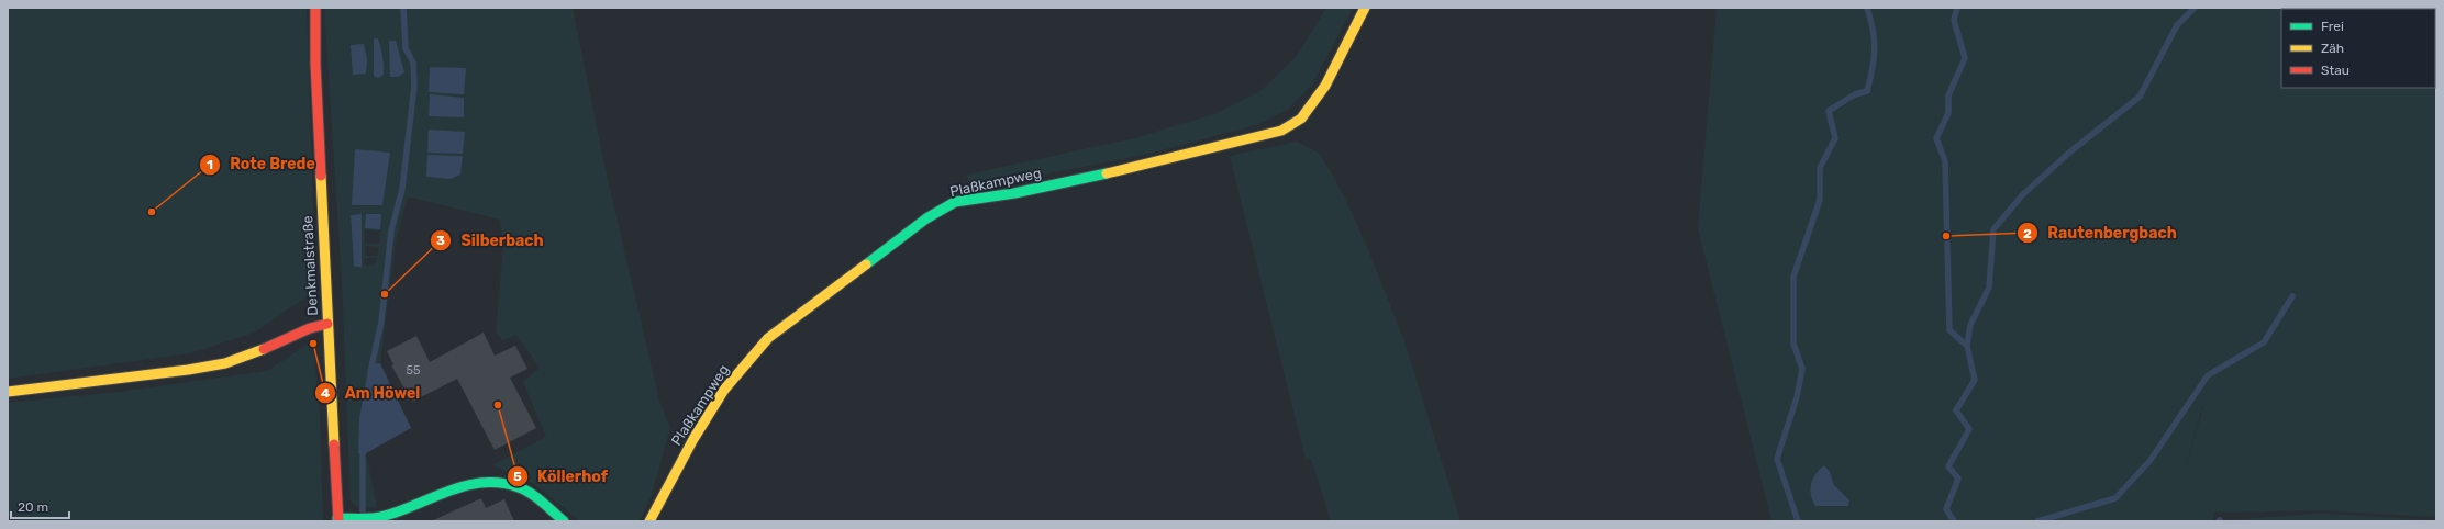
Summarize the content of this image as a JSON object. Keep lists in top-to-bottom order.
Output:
{
  "streets": {
    "street": ["Plaßkampweg", "Denkmalstraße"]
  },
  "places": [
    "Rote Brede",
    "Rautenbergbach",
    "Silberbach",
    "Am Höwel",
    "Köllerhof"
  ],
  "house_numbers": ["55"],
  "legend": ["Frei", "Zäh", "Stau"],
  "scale_bar": "20 m"
}
